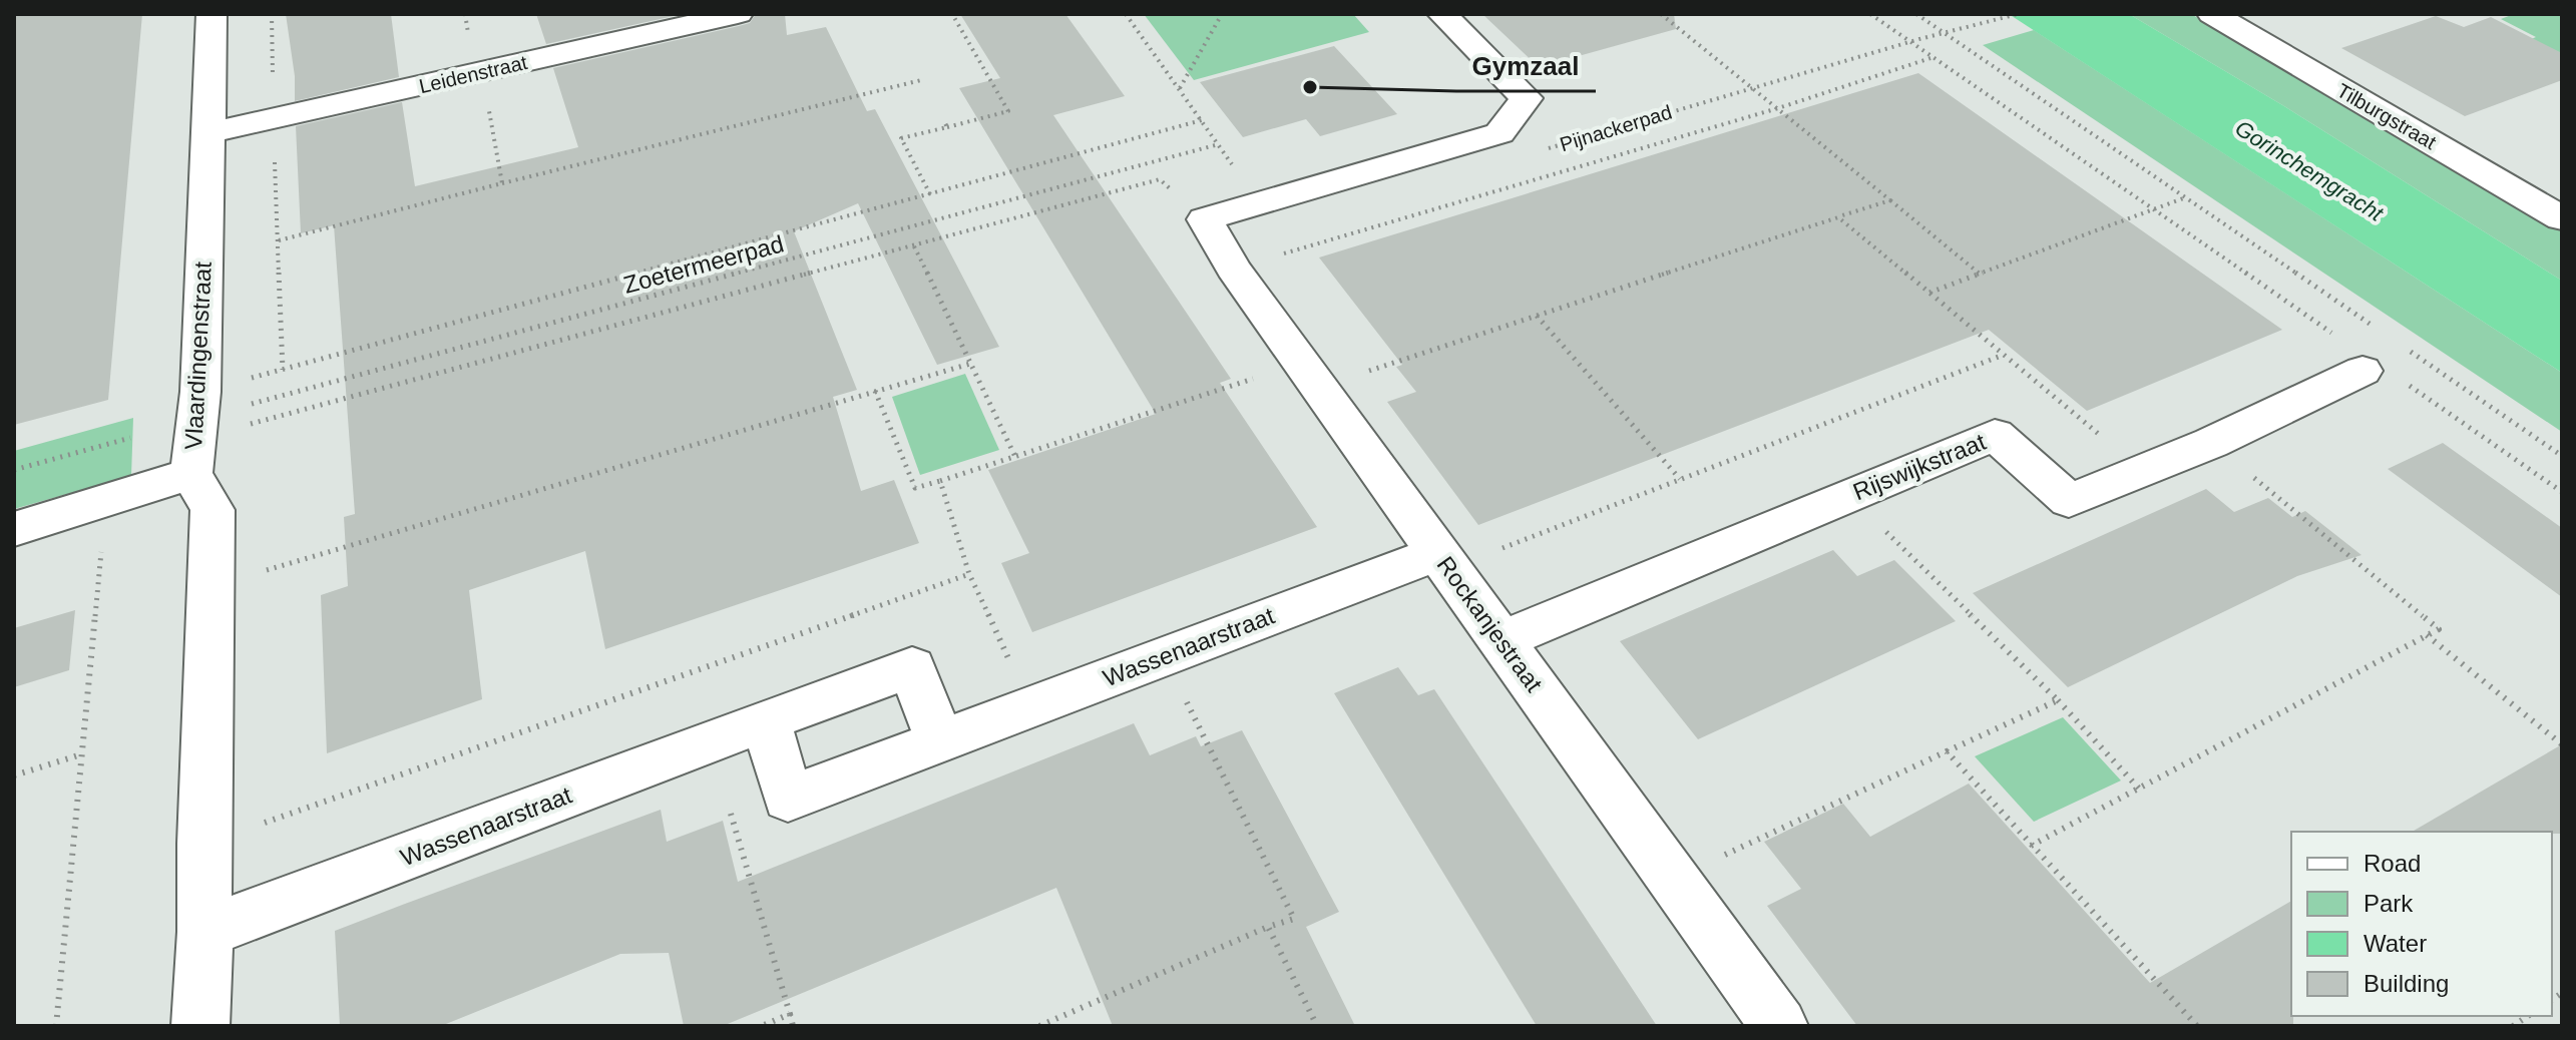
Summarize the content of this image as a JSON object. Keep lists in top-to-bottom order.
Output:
{
  "streets": {
    "street": [
      "Leidenstraat",
      "Tilburgstraat",
      "Vlaardingenstraat",
      "Rijswijkstraat",
      "Rockanjestraat",
      "Wassenaarstraat"
    ],
    "path": ["Pijnackerpad", "Zoetermeerpad"]
  },
  "crossings": [
    ["Leidenstraat", "Vlaardingenstraat"],
    ["Zoetermeerpad", "Vlaardingenstraat"],
    ["Vlaardingenstraat", "Wassenaarstraat"],
    ["Rijswijkstraat", "Rockanjestraat"],
    ["Rockanjestraat", "Wassenaarstraat"]
  ],
  "water": ["Gorinchemgracht"],
  "places": ["Gymzaal"],
  "legend": [
    "Road",
    "Park",
    "Water",
    "Building"
  ]
}
